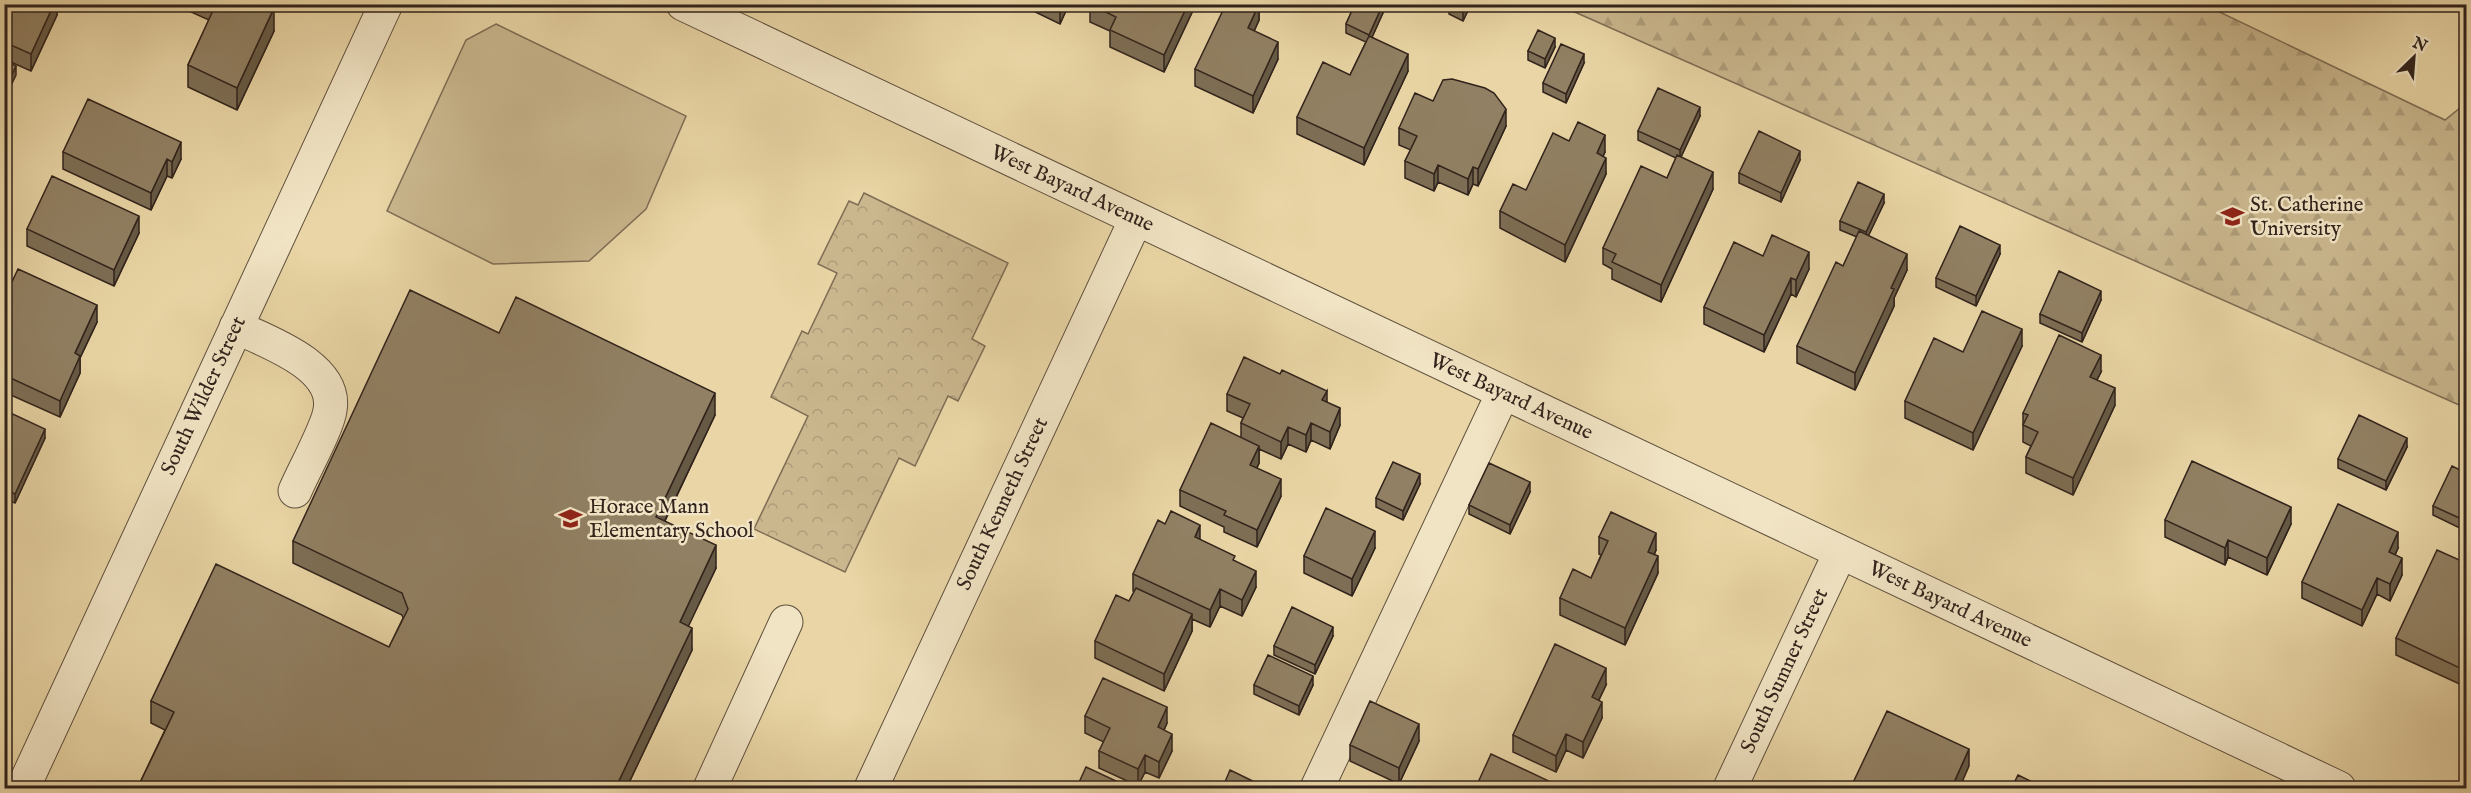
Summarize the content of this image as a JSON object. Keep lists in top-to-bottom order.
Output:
{
  "streets": {
    "street": [
      "West Bayard Avenue",
      "South Wilder Street",
      "South Kenneth Street",
      "South Sumner Street"
    ]
  },
  "crossings": [
    ["West Bayard Avenue", "South Kenneth Street"],
    ["West Bayard Avenue", "South Sumner Street"]
  ],
  "places": {
    "school or university": ["St. Catherine University", "Horace Mann Elementary School"]
  },
  "north": "top right"
}
